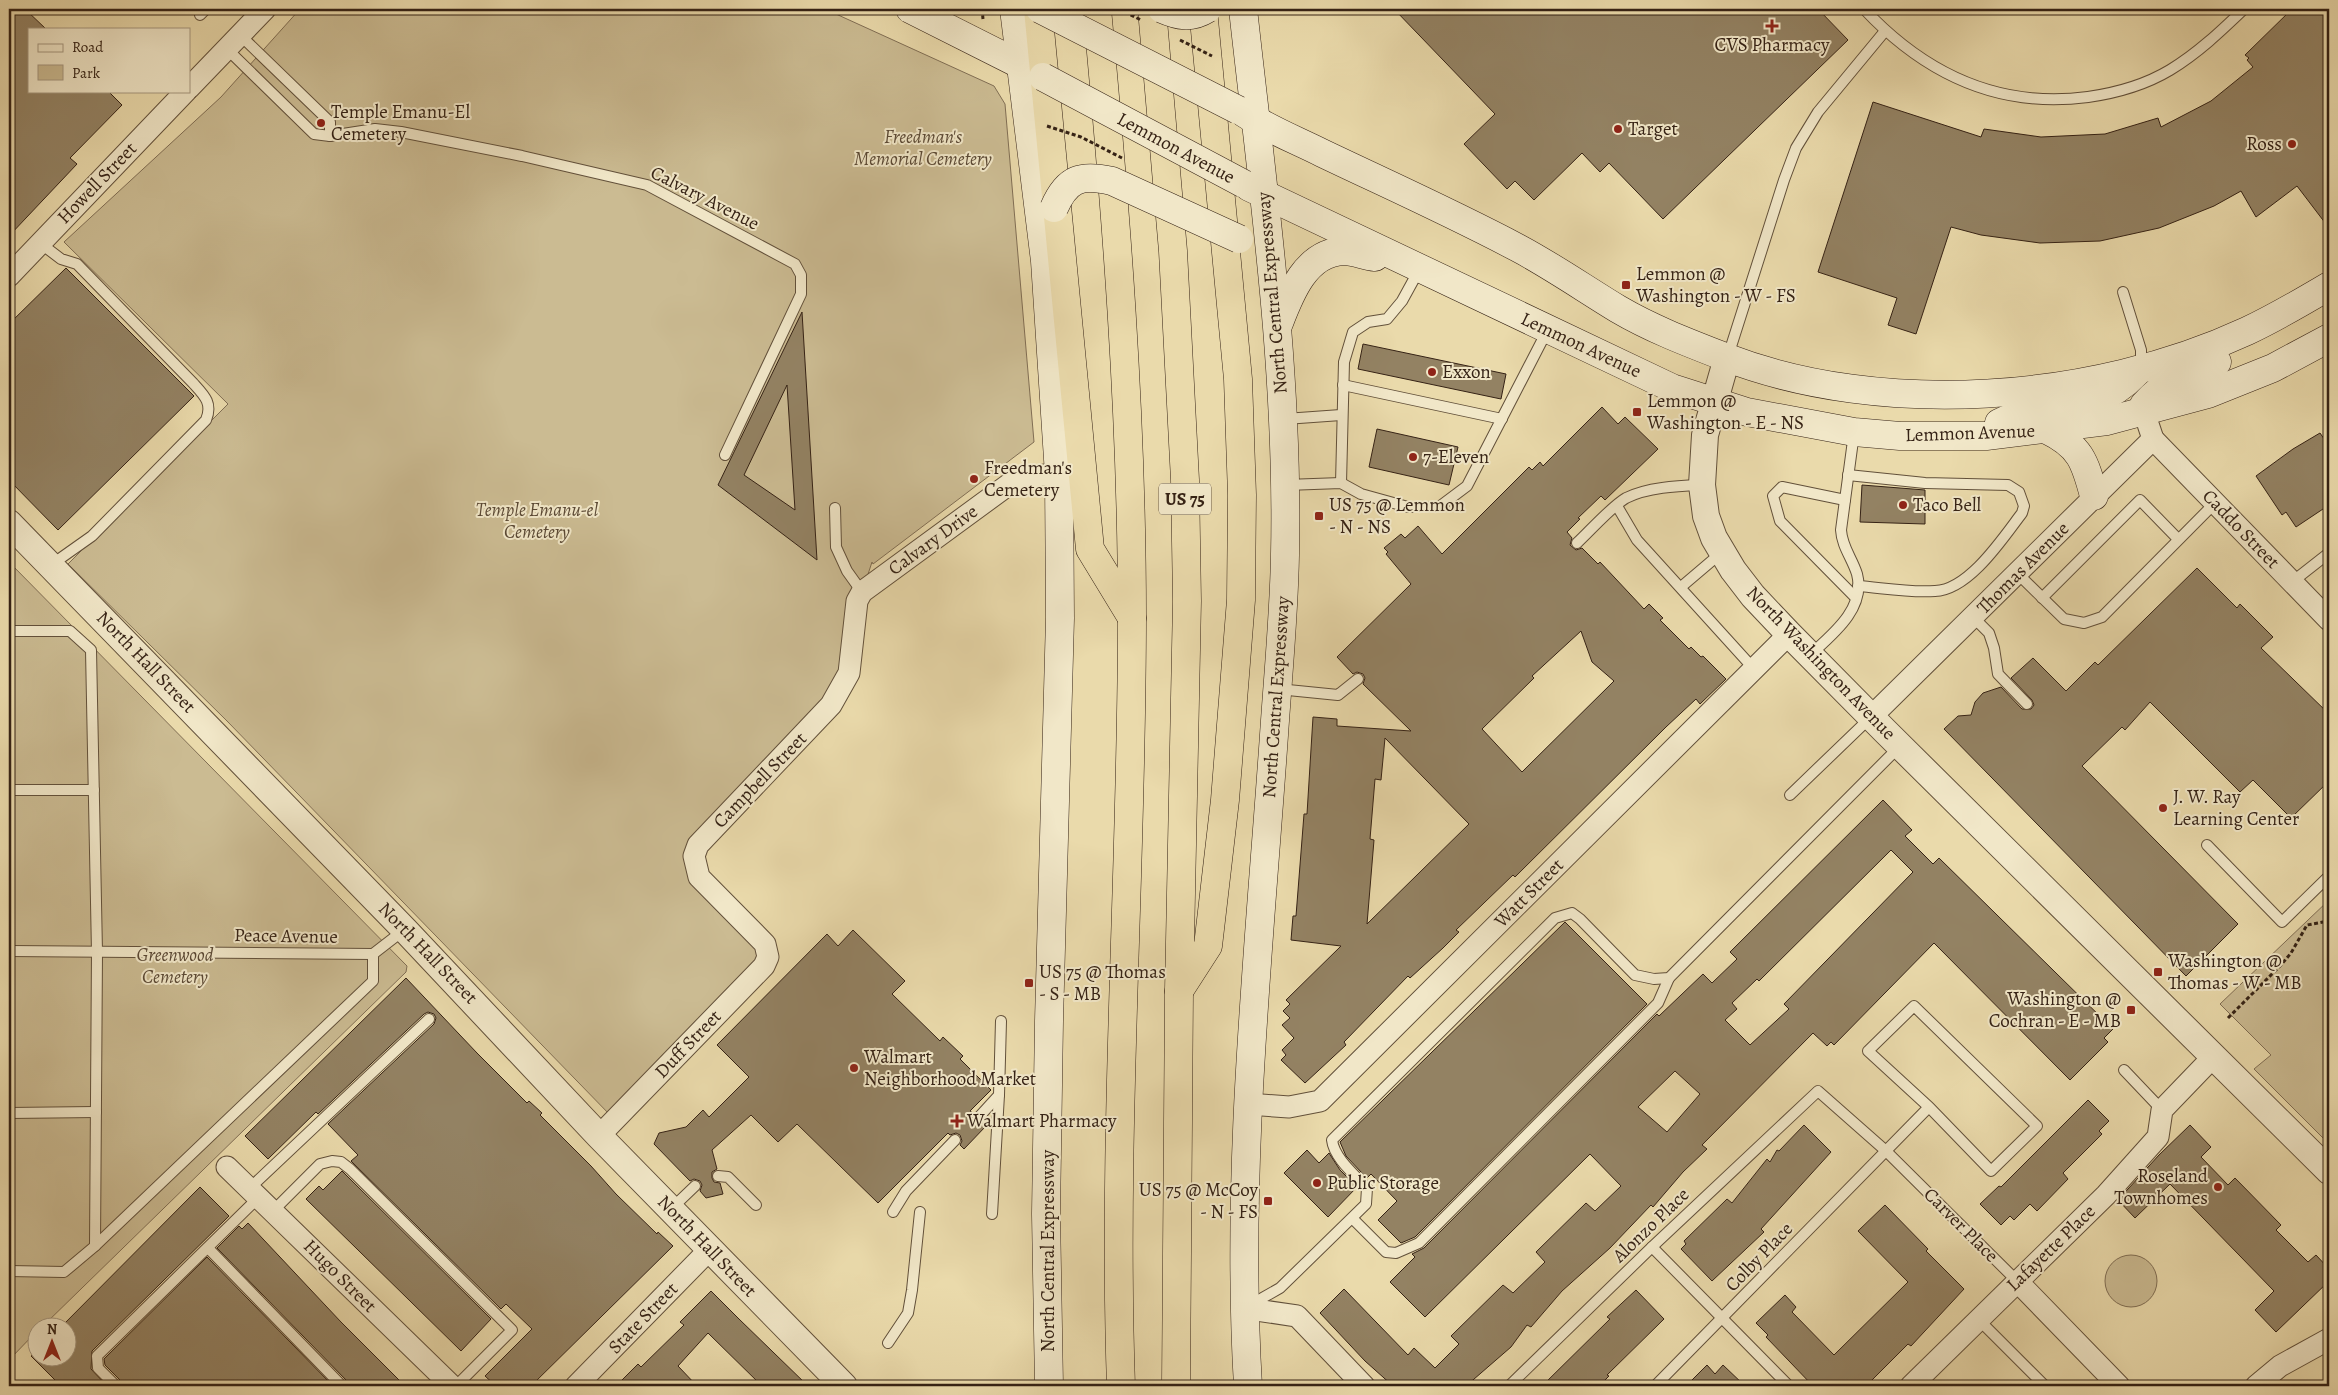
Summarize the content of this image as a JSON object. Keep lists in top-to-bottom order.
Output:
{
  "streets": {
    "highway": ["US 75"],
    "main road": ["Lemmon Avenue", "North Central Expressway"],
    "street": [
      "Howell Street",
      "Caddo Street",
      "Calvary Drive",
      "Thomas Avenue",
      "North Hall Street",
      "North Washington Avenue",
      "Campbell Street",
      "Watt Street",
      "Duff Street",
      "Carver Place",
      "Lafayette Place",
      "Hugo Street",
      "State Street"
    ],
    "lane": [
      "Calvary Avenue",
      "Peace Avenue",
      "Alonzo Place",
      "Colby Place"
    ]
  },
  "crossings": [
    ["Lemmon Avenue", "North Central Expressway"],
    ["Lemmon Avenue", "North Washington Avenue"],
    ["North Central Expressway", "Calvary Drive"],
    ["North Central Expressway", "Watt Street"],
    ["Caddo Street", "Thomas Avenue"],
    ["Calvary Drive", "Campbell Street"],
    ["Thomas Avenue", "North Washington Avenue"],
    ["North Hall Street", "Duff Street"],
    ["North Hall Street", "State Street"],
    ["North Washington Avenue", "Watt Street"],
    ["Campbell Street", "Duff Street"],
    ["Alonzo Place", "Carver Place"],
    ["Carver Place", "Lafayette Place"],
    ["Carver Place", "Colby Place"]
  ],
  "parks": ["Freedman's Memorial Cemetery", "Temple Emanu-el Cemetery", "Greenwood Cemetery"],
  "places": {
    "health": ["CVS Pharmacy", "Walmart Pharmacy"],
    "other": [
      "Temple Emanu-El Cemetery",
      "Target",
      "Ross",
      "Exxon",
      "7-Eleven",
      "Freedman's Cemetery",
      "Taco Bell",
      "J. W. Ray Learning Center",
      "Walmart Neighborhood Market",
      "Public Storage",
      "Roseland Townhomes"
    ],
    "transit": [
      "Lemmon @ Washington - W - FS",
      "Lemmon @ Washington - E - NS",
      "US 75 @ Lemmon - N - NS",
      "Washington @ Thomas - W - MB",
      "US 75 @ Thomas - S - MB",
      "Washington @ Cochran - E - MB",
      "US 75 @ McCoy - N - FS"
    ]
  },
  "legend": ["Road", "Park"],
  "north": "top"
}
